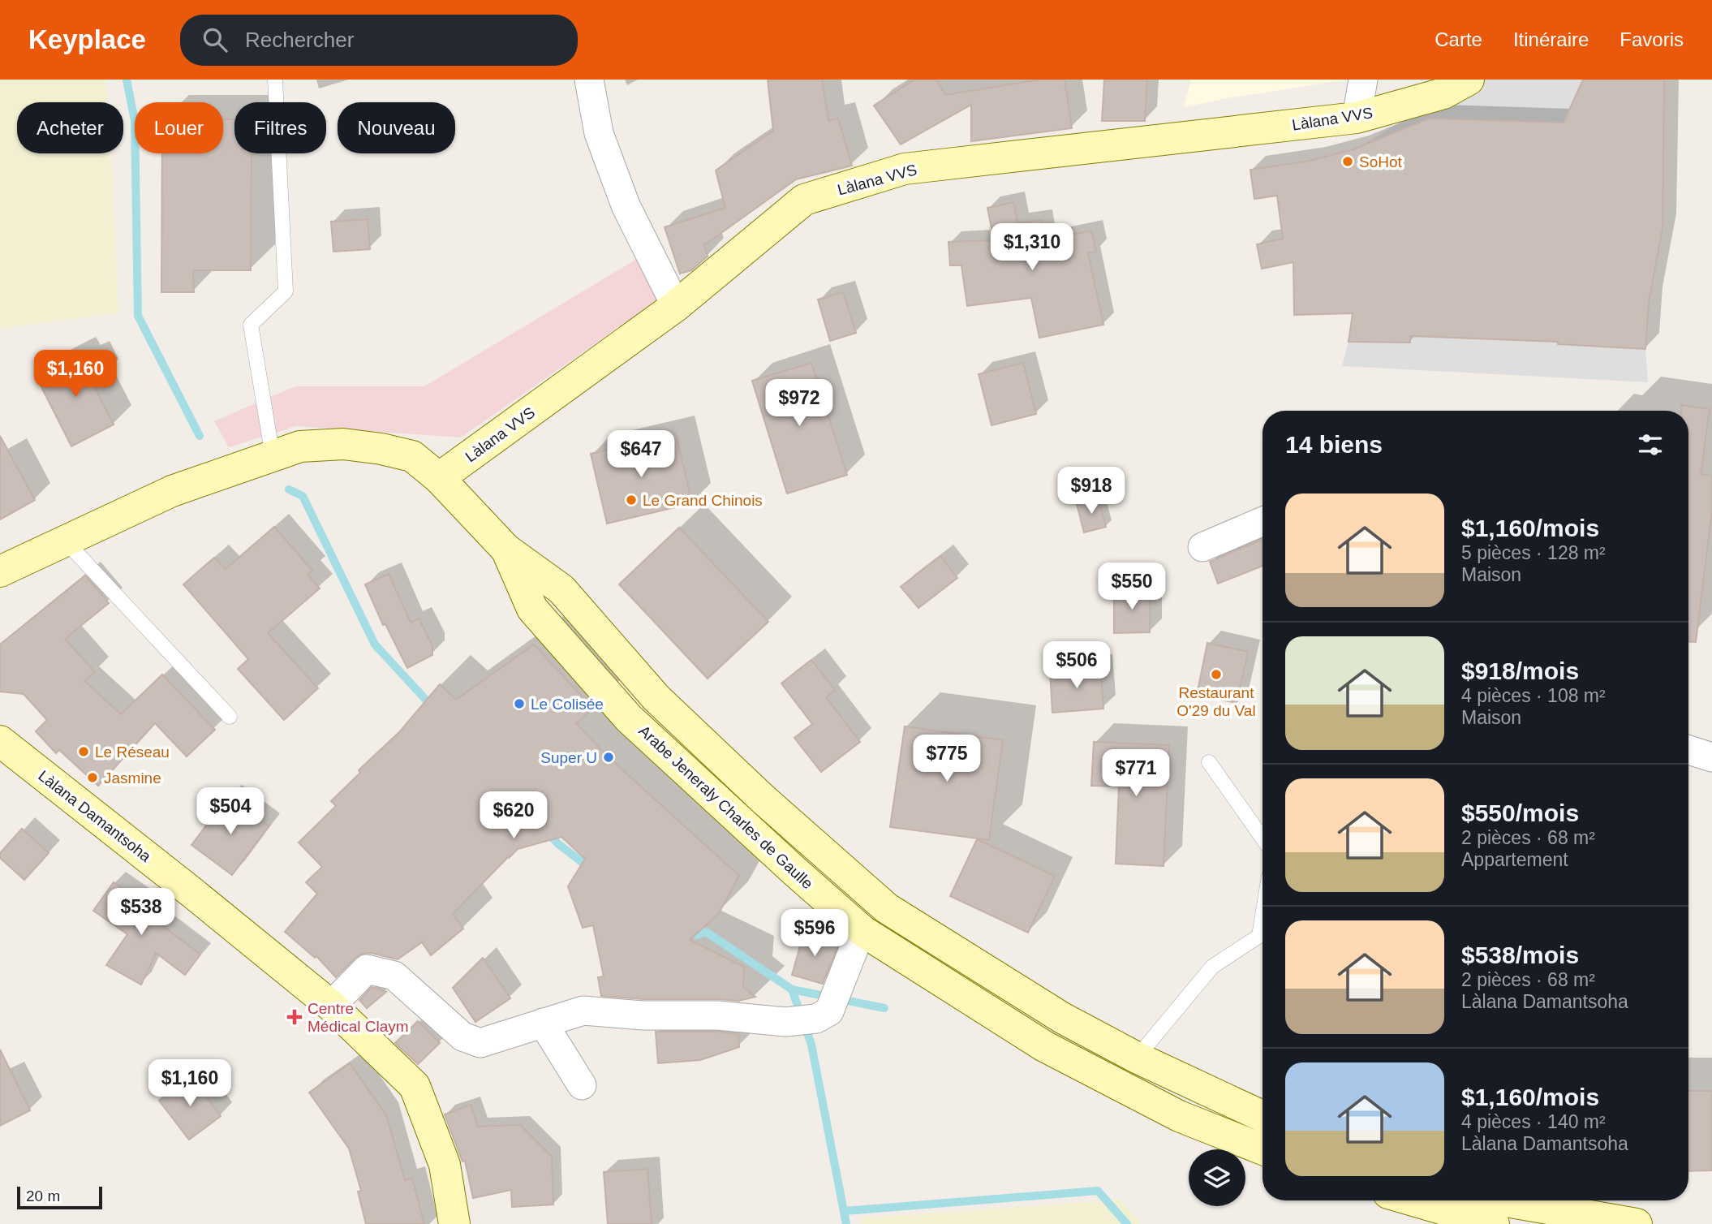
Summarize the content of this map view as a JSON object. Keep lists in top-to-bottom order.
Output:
{
  "streets": {
    "street": ["Làlana VVS", "Arabe Jeneraly Charles de Gaulle", "Làlana Damantsoha"]
  },
  "crossings": [
    ["Làlana VVS", "Arabe Jeneraly Charles de Gaulle"]
  ],
  "places": {
    "other": [
      "SoHot",
      "Le Grand Chinois",
      "Restaurant O'29 du Val",
      "Le Colisée",
      "Le Réseau",
      "Super U",
      "Jasmine"
    ],
    "health": ["Centre Médical Claym"]
  },
  "scale_bar": "20 m",
  "page": {
    "header": "Keyplace",
    "search": "Rechercher",
    "nav": ["Carte", "Itinéraire", "Favoris"],
    "chip": [
      "Acheter",
      "Louer",
      "Filtres",
      "Nouveau"
    ],
    "price": [
      "$1,310",
      "$1,160",
      "$972",
      "$647",
      "$918",
      "$550",
      "$506",
      "$775",
      "$771",
      "$504",
      "$620",
      "$538",
      "$596",
      "$1,160"
    ],
    "heading": "14 biens",
    "list": [
      {
        "name": "$1,160/mois",
        "note": "5 pièces · 128 m² · Maison"
      },
      {
        "name": "$918/mois",
        "note": "4 pièces · 108 m² · Maison"
      },
      {
        "name": "$550/mois",
        "note": "2 pièces · 68 m² · Appartement"
      },
      {
        "name": "$538/mois",
        "note": "2 pièces · 68 m² · Làlana Damantsoha"
      },
      {
        "name": "$1,160/mois",
        "note": "4 pièces · 140 m² · Làlana Damantsoha"
      }
    ],
    "scale": "20 m"
  }
}
